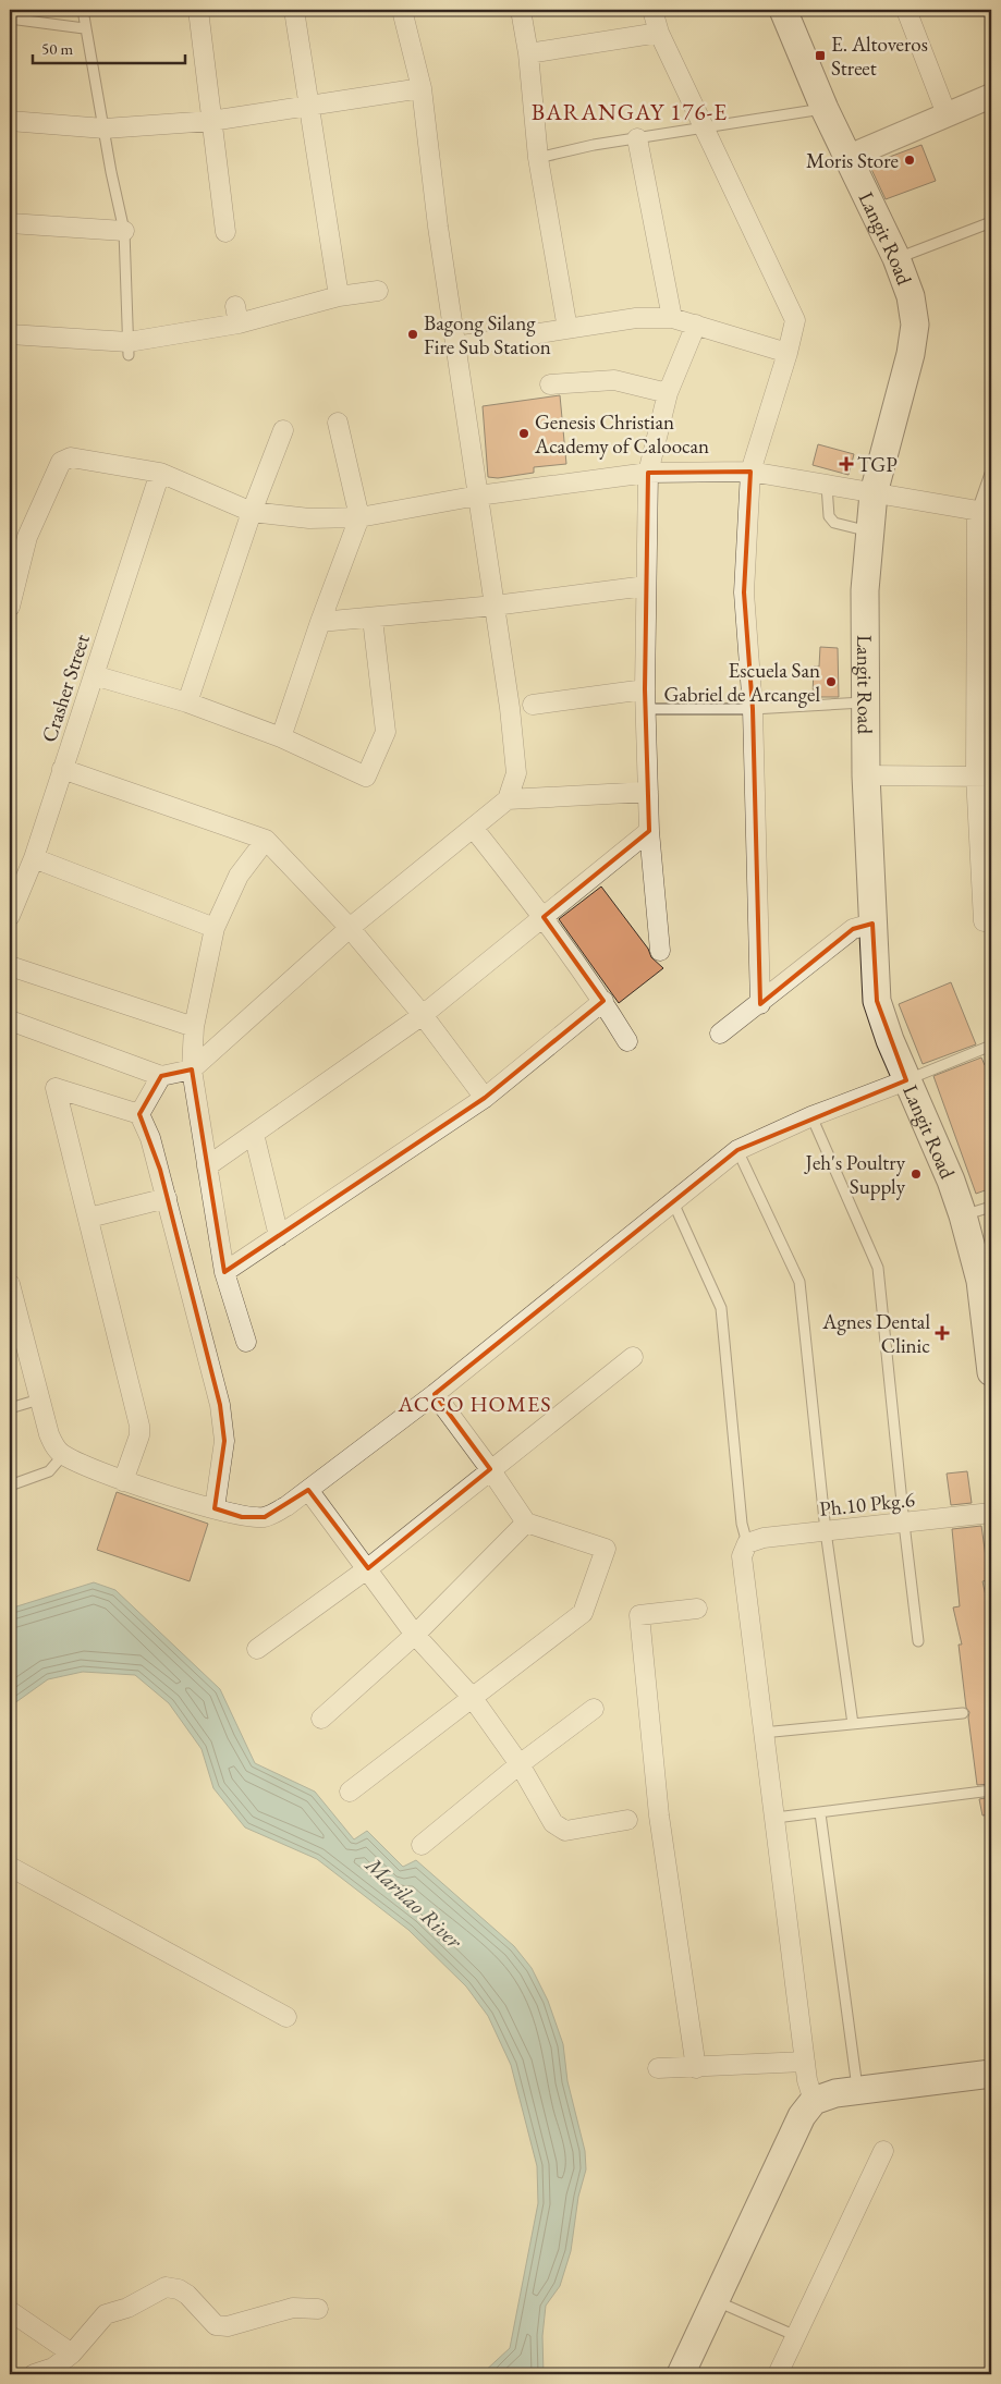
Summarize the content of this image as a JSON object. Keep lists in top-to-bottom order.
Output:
{
  "streets": {
    "main road": ["Langit Road"],
    "street": ["Crasher Street", "Ph.10 Pkg.6"]
  },
  "districts": ["BARANGAY 176-E", "ACCO HOMES"],
  "water": ["Marilao River"],
  "places": {
    "transit": ["E. Altoveros Street"],
    "other": [
      "Moris Store",
      "Bagong Silang Fire Sub Station",
      "Genesis Christian Academy of Caloocan",
      "Escuela San Gabriel de Arcangel",
      "Jeh's Poultry Supply"
    ],
    "health": ["TGP", "Agnes Dental Clinic"]
  },
  "scale_bar": "50 m"
}
